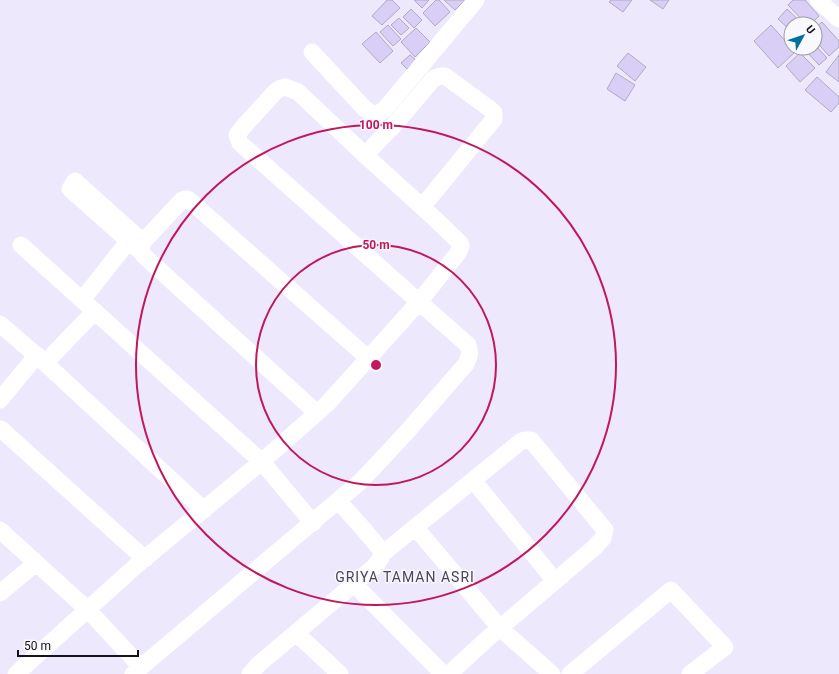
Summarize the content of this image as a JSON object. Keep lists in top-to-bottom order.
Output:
{
  "districts": ["GRIYA TAMAN ASRI"],
  "scale_bar": "50 m",
  "north": "top right",
  "rings": ["100 m", "50 m"]
}
